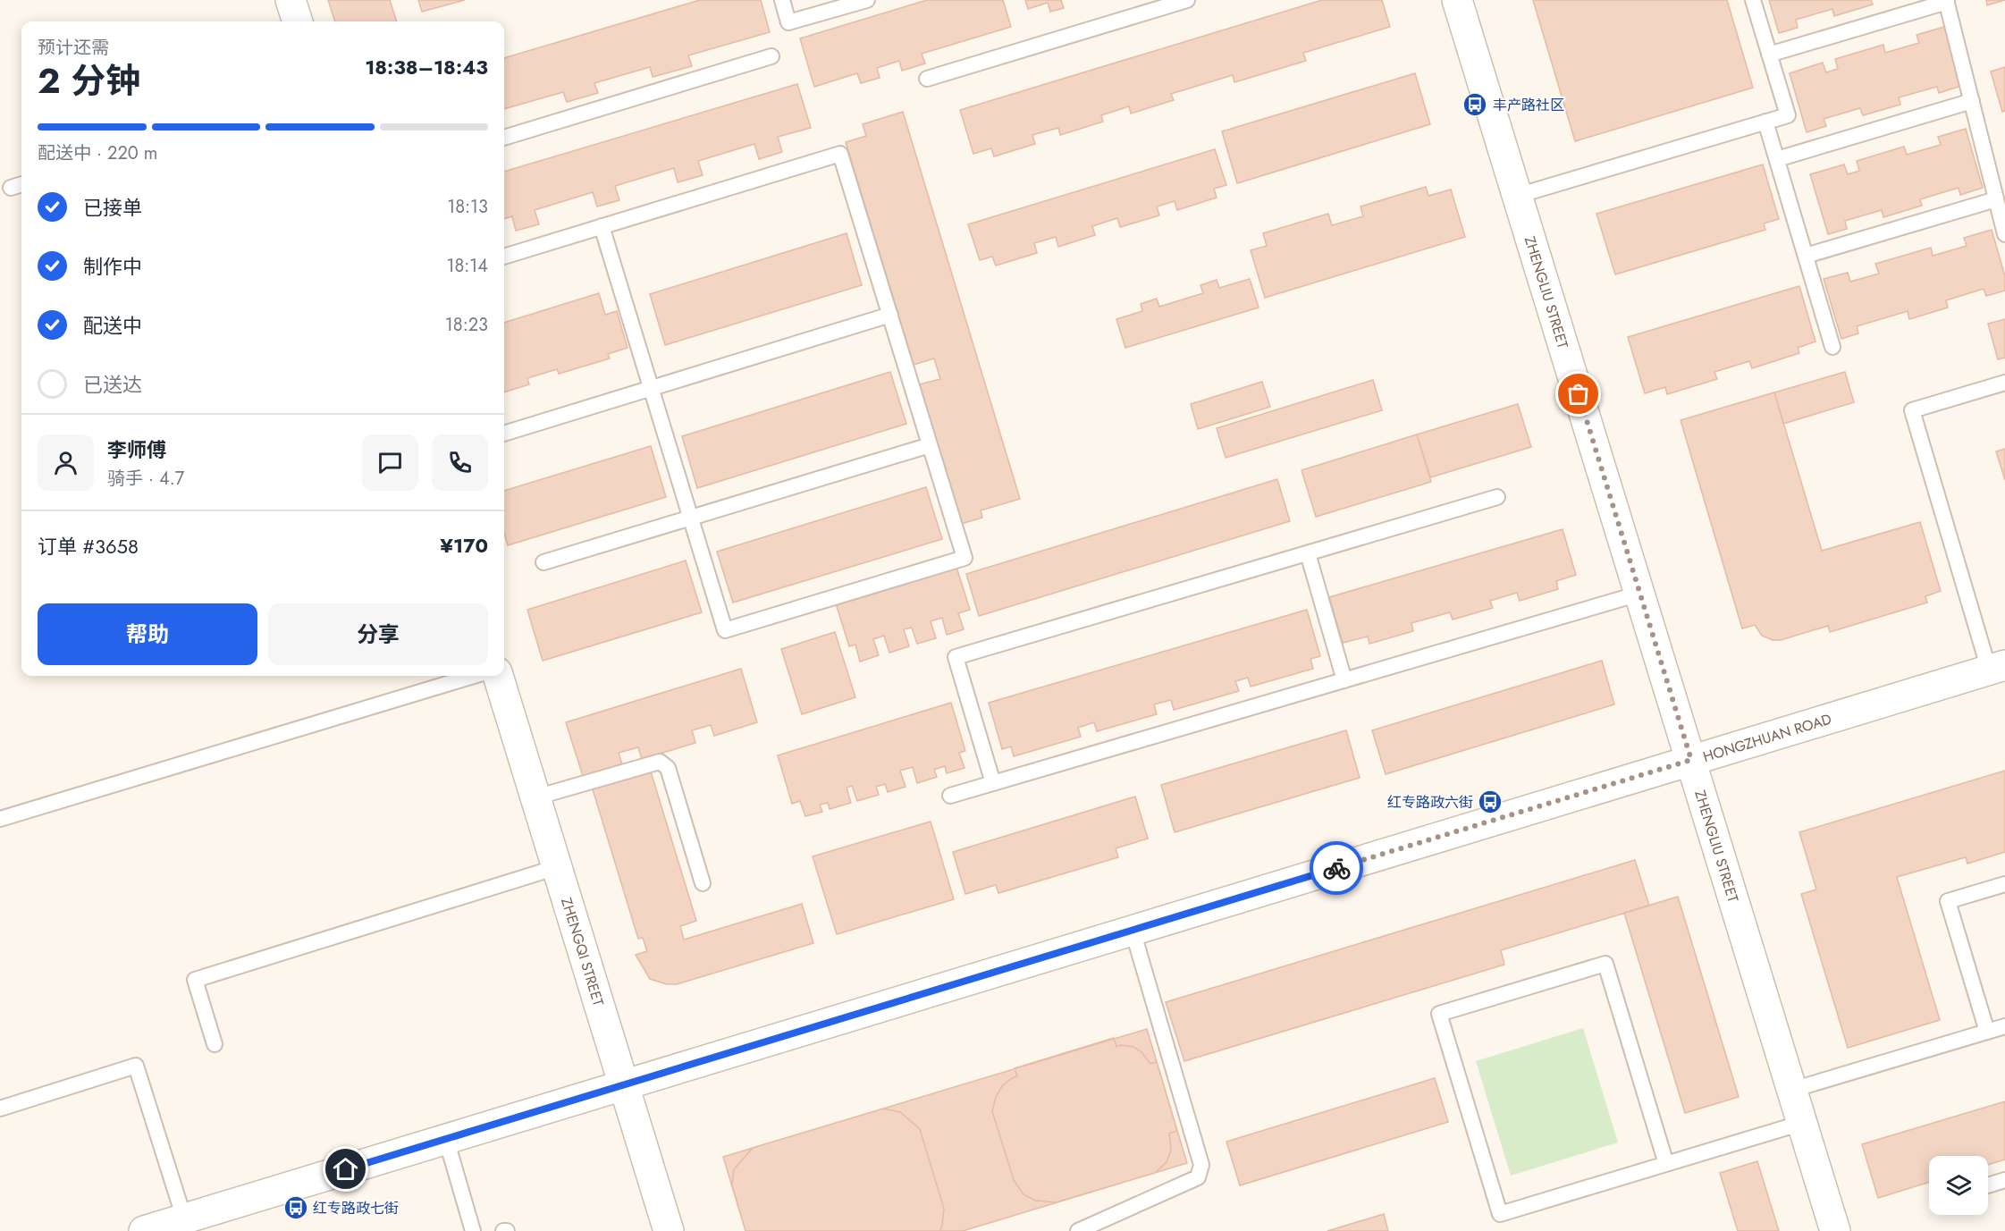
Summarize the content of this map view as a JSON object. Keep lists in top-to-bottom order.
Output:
{
  "streets": {
    "street": ["ZHENGLIU STREET", "HONGZHUAN ROAD", "ZHENGQI STREET"]
  },
  "crossings": [
    ["ZHENGLIU STREET", "HONGZHUAN ROAD"],
    ["HONGZHUAN ROAD", "ZHENGQI STREET"]
  ],
  "places": {
    "bus stop": ["丰产路社区", "红专路政六街", "红专路政七街"]
  },
  "page": {
    "heading": ["2 分钟", "预计还需", "18:38–18:43"],
    "panel": [
      "李师傅",
      "骑手 · 4.7",
      "订单 #3658",
      "¥170"
    ],
    "bar": "配送中 · 220 m",
    "list": [
      ["已接单", "18:13"],
      ["制作中", "18:14"],
      ["配送中", "18:23"],
      "已送达"
    ],
    "buttons": ["帮助", "分享"]
  }
}
